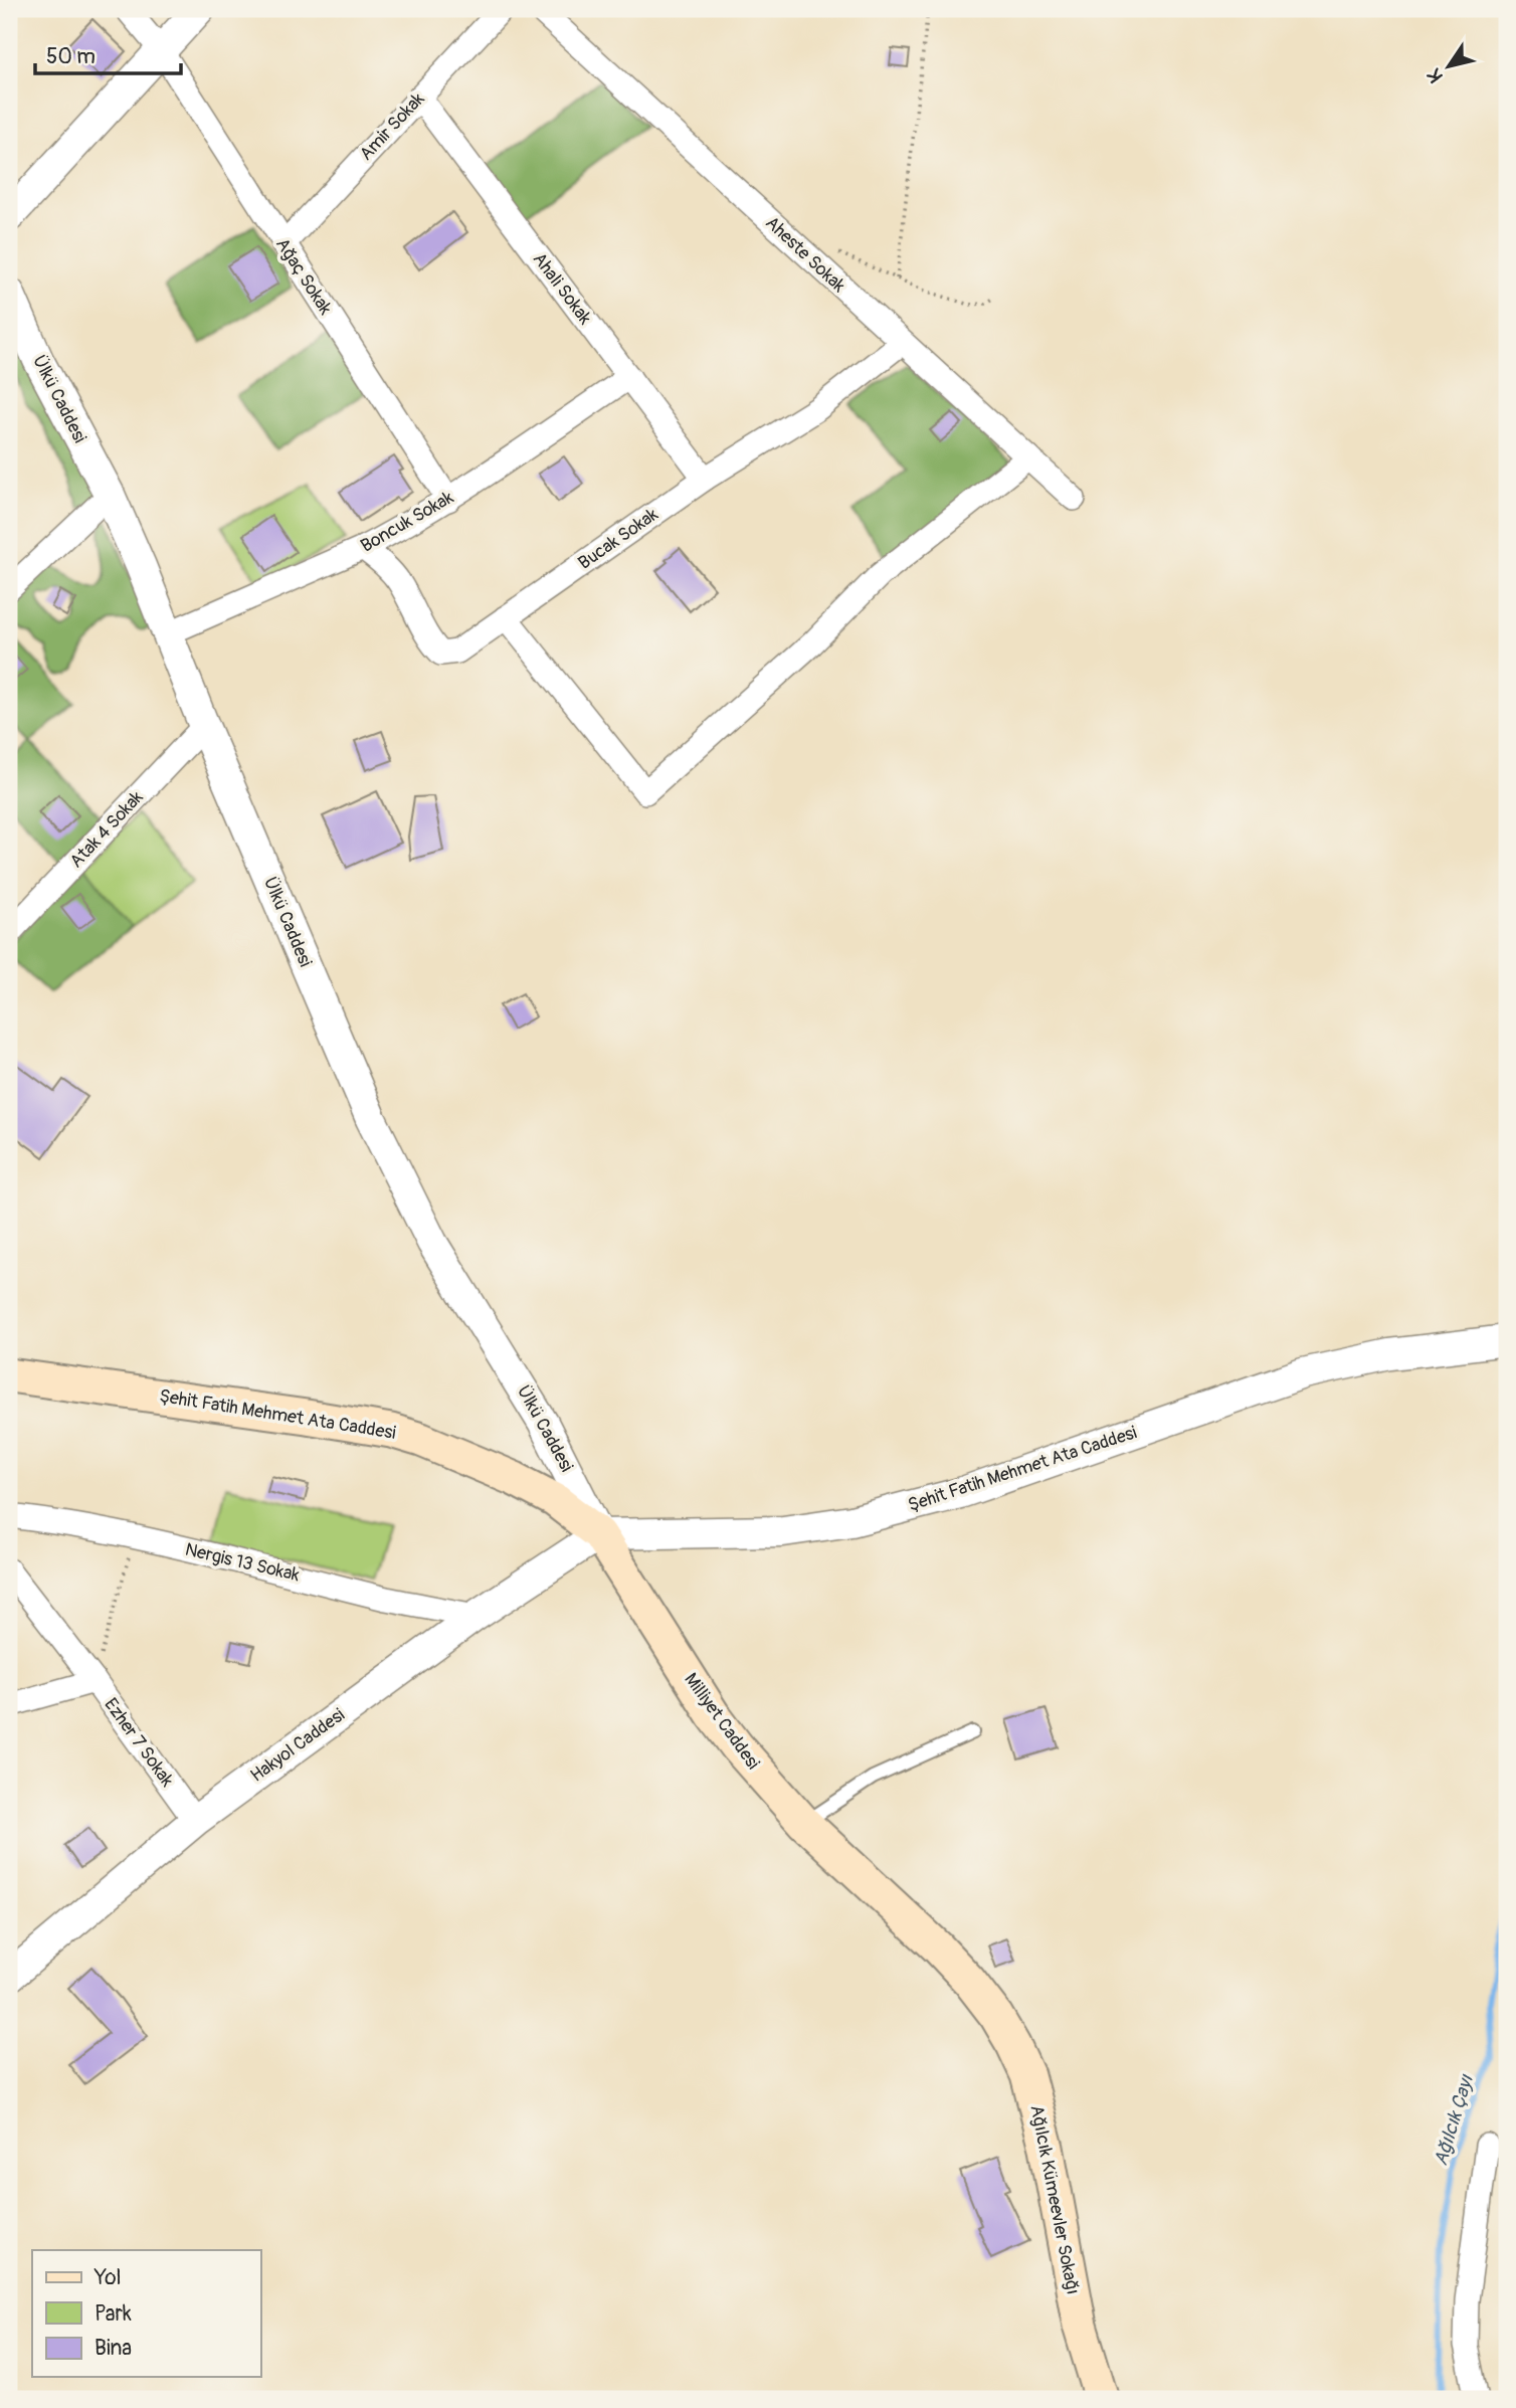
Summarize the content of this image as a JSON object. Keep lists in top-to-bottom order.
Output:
{
  "streets": {
    "main road": ["Şehit Fatih Mehmet Ata Caddesi", "Milliyet Caddesi", "Ağılcık Kümeevler Sokağı"],
    "street": [
      "Amir Sokak",
      "Aheste Sokak",
      "Ağaç Sokak",
      "Ahali Sokak",
      "Ülkü Caddesi",
      "Boncuk Sokak",
      "Bucak Sokak",
      "Atak 4 Sokak",
      "Nergis 13 Sokak",
      "Ezher 7 Sokak",
      "Hakyol Caddesi"
    ]
  },
  "crossings": [
    ["Amir Sokak", "Ağaç Sokak"],
    ["Amir Sokak", "Ahali Sokak"],
    ["Aheste Sokak", "Bucak Sokak"],
    ["Ağaç Sokak", "Boncuk Sokak"],
    ["Ahali Sokak", "Boncuk Sokak"],
    ["Ahali Sokak", "Bucak Sokak"],
    ["Ülkü Caddesi", "Boncuk Sokak"],
    ["Ülkü Caddesi", "Atak 4 Sokak"],
    ["Ülkü Caddesi", "Şehit Fatih Mehmet Ata Caddesi"],
    ["Ülkü Caddesi", "Milliyet Caddesi"],
    ["Ülkü Caddesi", "Hakyol Caddesi"],
    ["Boncuk Sokak", "Bucak Sokak"],
    ["Şehit Fatih Mehmet Ata Caddesi", "Milliyet Caddesi"],
    ["Şehit Fatih Mehmet Ata Caddesi", "Hakyol Caddesi"],
    ["Nergis 13 Sokak", "Ezher 7 Sokak"],
    ["Nergis 13 Sokak", "Hakyol Caddesi"],
    ["Milliyet Caddesi", "Hakyol Caddesi"],
    ["Milliyet Caddesi", "Ağılcık Kümeevler Sokağı"],
    ["Ezher 7 Sokak", "Hakyol Caddesi"]
  ],
  "water": ["Ağılcık Çayı"],
  "legend": ["Yol", "Park", "Bina"],
  "scale_bar": "50 m",
  "north": "bottom left"
}
